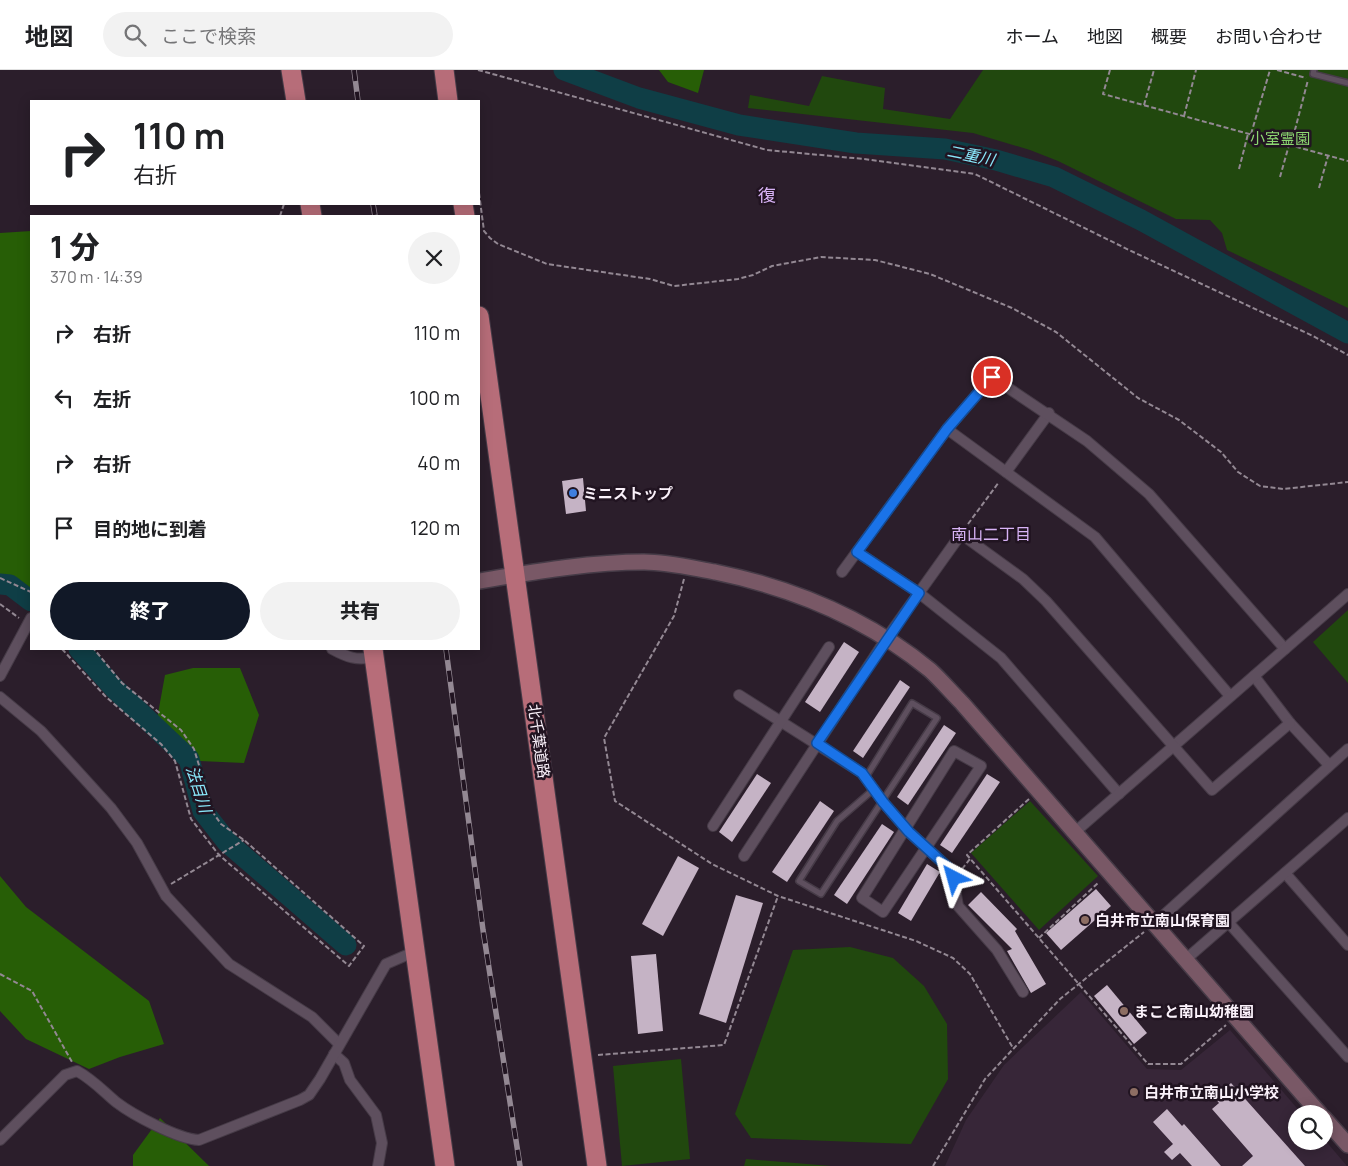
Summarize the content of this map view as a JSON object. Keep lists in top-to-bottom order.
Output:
{
  "streets": {
    "highway": ["北千葉道路"]
  },
  "districts": ["復", "南山二丁目"],
  "water": ["二重川", "法目川"],
  "parks": ["小室霊園"],
  "places": [
    "ミニストップ",
    "白井市立南山保育園",
    "まこと南山幼稚園",
    "白井市立南山小学校"
  ],
  "page": {
    "header": "地図",
    "search": "ここで検索",
    "nav": [
      "ホーム",
      "地図",
      "概要",
      "お問い合わせ"
    ],
    "turn": ["110 m", "右折"],
    "heading": ["1 分", "370 m · 14:39"],
    "list": [
      {
        "name": "右折",
        "value": "110 m"
      },
      {
        "name": "左折",
        "value": "100 m"
      },
      {
        "name": "右折",
        "value": "40 m"
      },
      {
        "name": "目的地に到着",
        "value": "120 m"
      }
    ],
    "buttons": ["終了", "共有"]
  }
}
